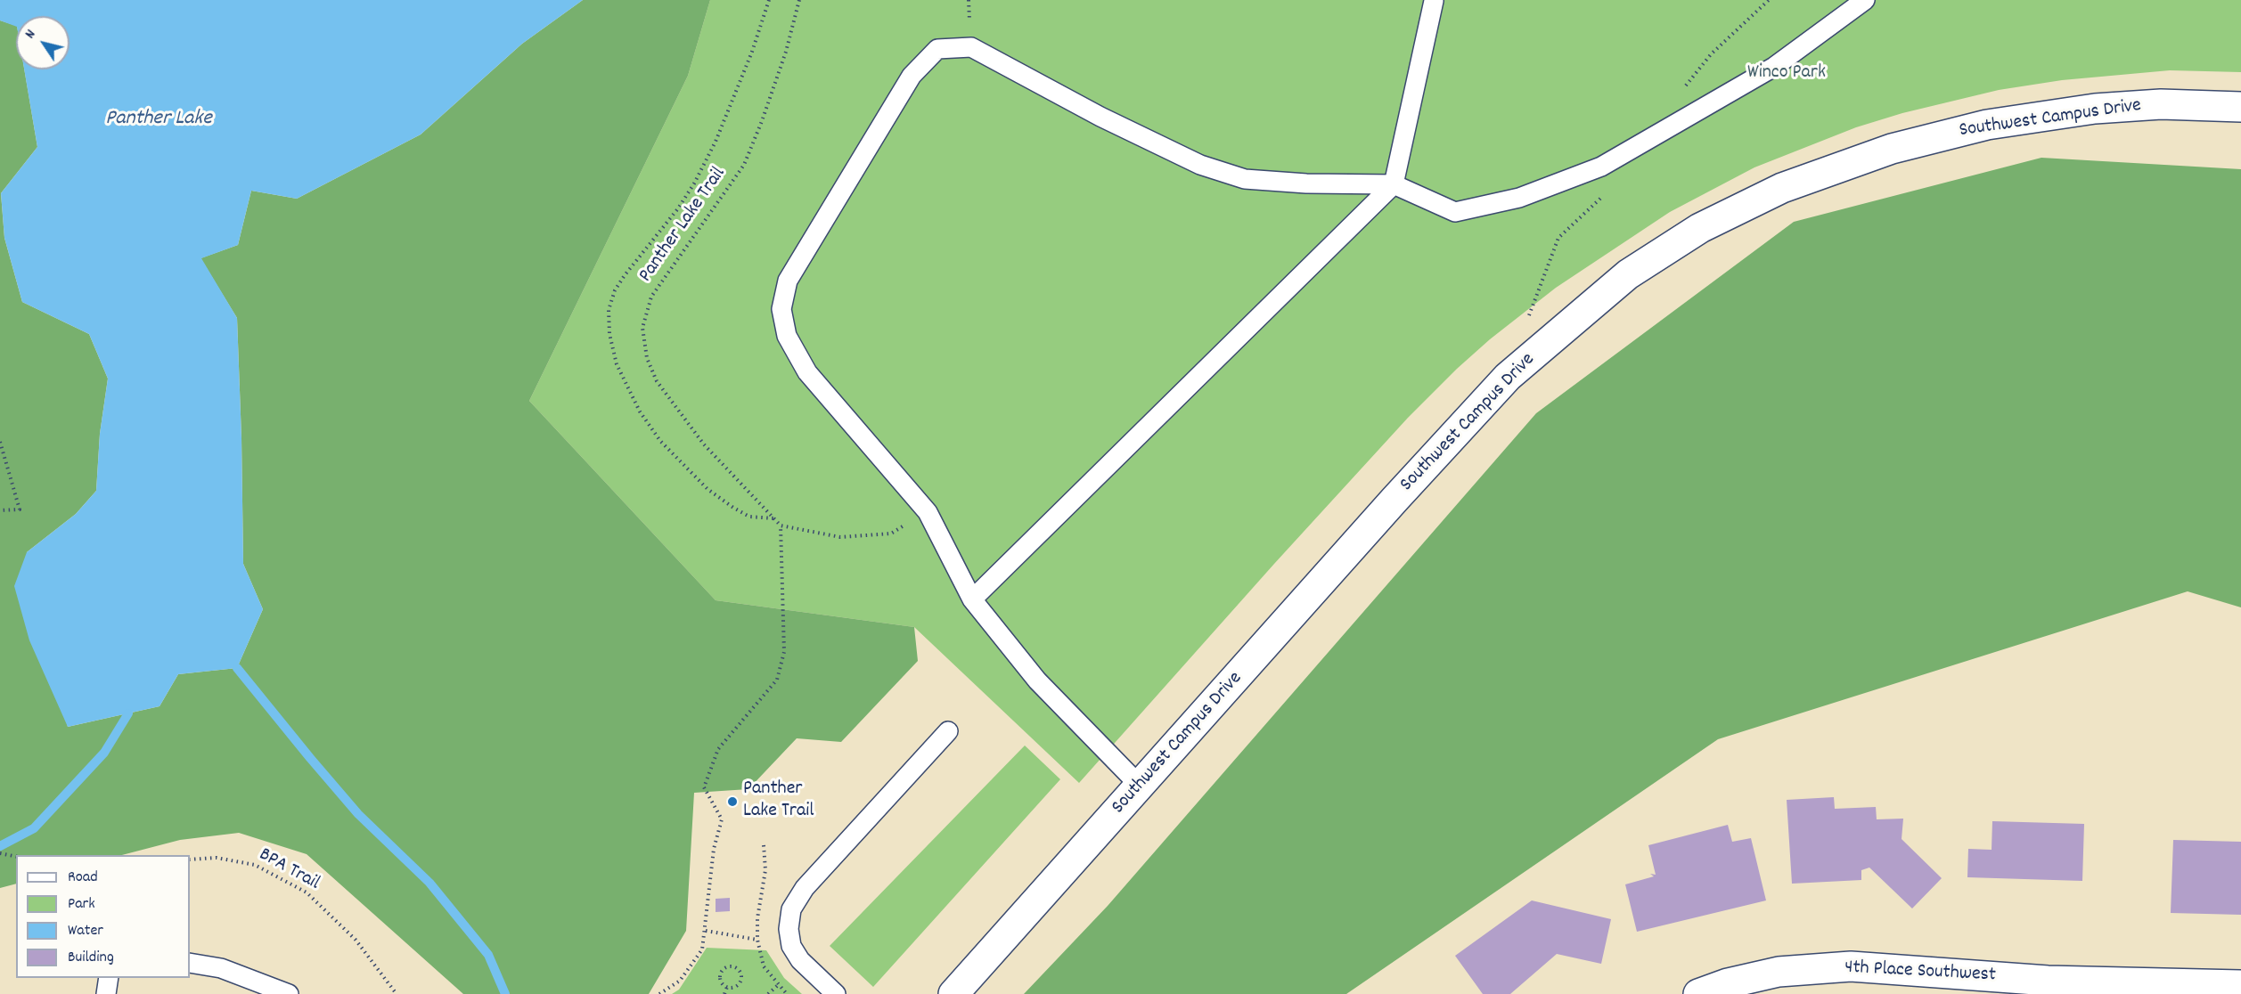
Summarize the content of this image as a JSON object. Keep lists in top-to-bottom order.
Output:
{
  "streets": {
    "main road": ["Southwest Campus Drive", "4th Place Southwest"],
    "path": ["Panther Lake Trail", "BPA Trail"]
  },
  "water": ["Panther Lake"],
  "parks": ["Winco Park"],
  "places": ["Panther Lake Trail"],
  "legend": [
    "Road",
    "Park",
    "Water",
    "Building"
  ],
  "north": "top left"
}
